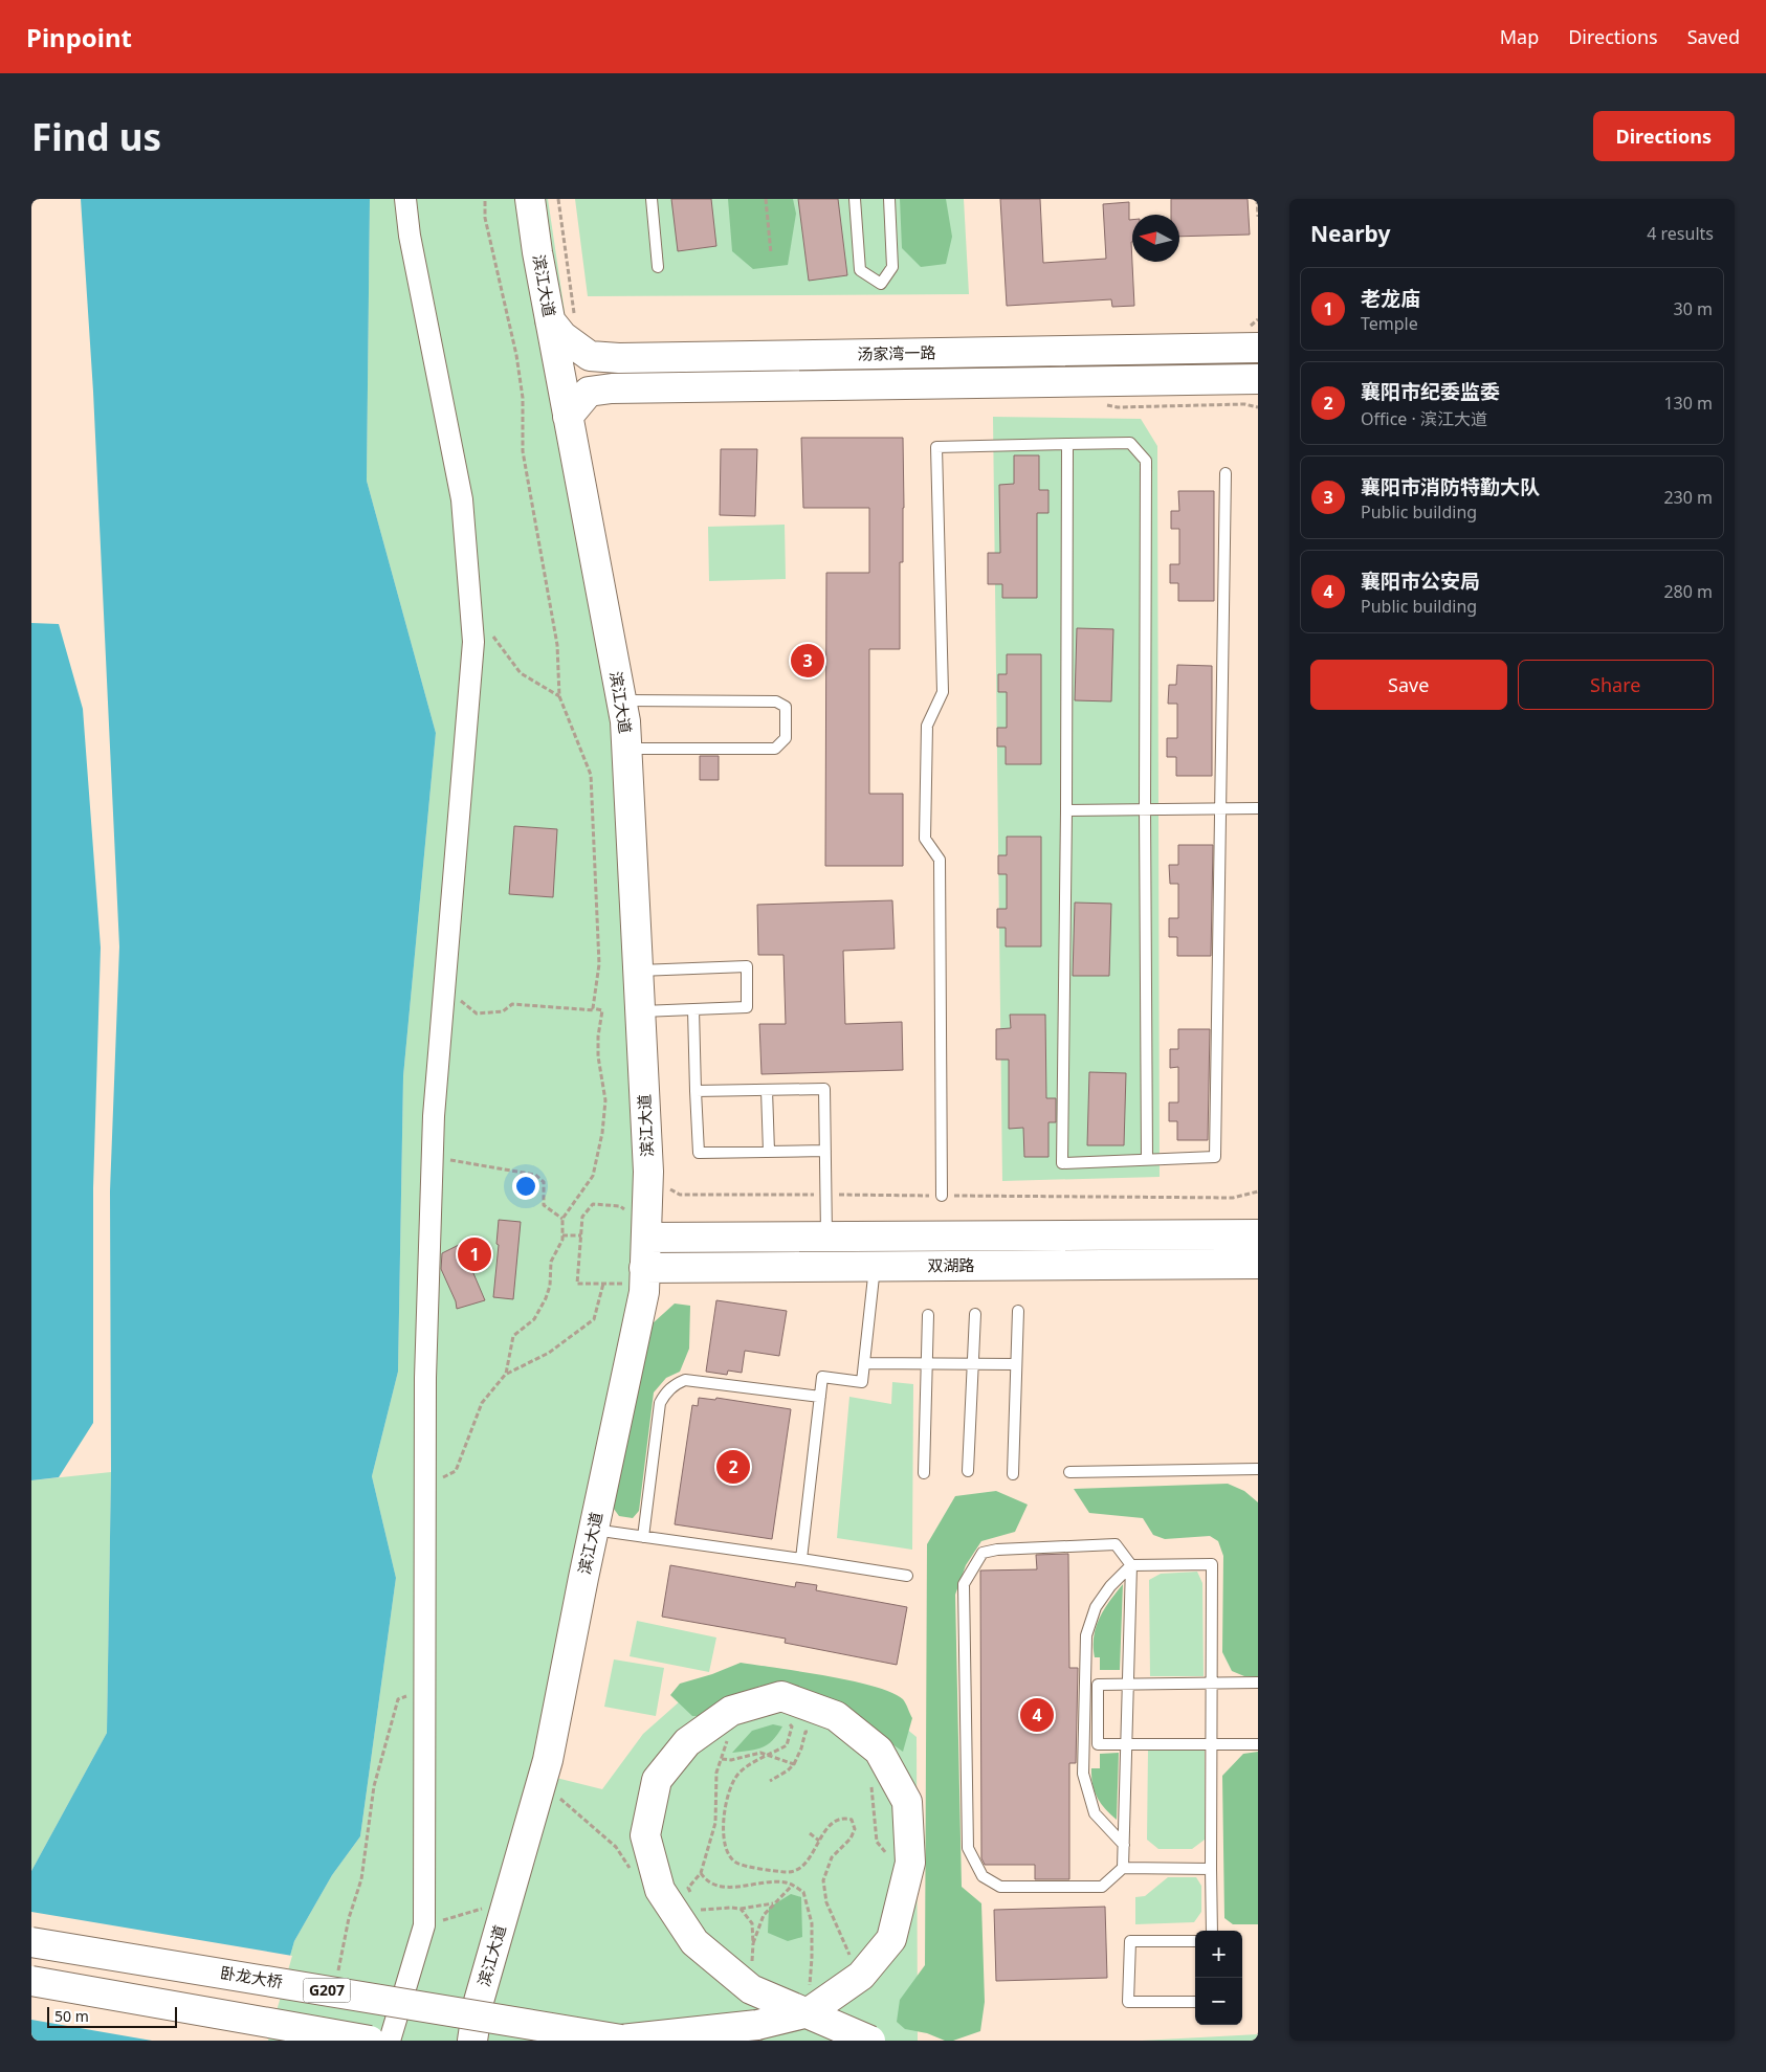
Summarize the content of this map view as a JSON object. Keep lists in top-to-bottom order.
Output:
{
  "streets": {
    "main road": [
      "滨江大道",
      "汤家湾一路",
      "双湖路",
      "卧龙大桥",
      "G207"
    ]
  },
  "crossings": [
    ["滨江大道", "汤家湾一路"],
    ["滨江大道", "双湖路"]
  ],
  "scale_bar": "50 m",
  "north": "left",
  "page": {
    "header": "Pinpoint",
    "nav": ["Map", "Directions", "Saved"],
    "buttons": [
      "Directions",
      ["Save", "Share"]
    ],
    "title": "Find us",
    "heading": ["Nearby", "4 results"],
    "list": [
      {
        "mark": "1",
        "name": "老龙庙",
        "note": "Temple",
        "value": "30 m"
      },
      {
        "mark": "2",
        "name": "襄阳市纪委监委",
        "note": "Office · 滨江大道",
        "value": "130 m"
      },
      {
        "mark": "3",
        "name": "襄阳市消防特勤大队",
        "note": "Public building",
        "value": "230 m"
      },
      {
        "mark": "4",
        "name": "襄阳市公安局",
        "note": "Public building",
        "value": "280 m"
      }
    ],
    "pins": [
      "3",
      "1",
      "2",
      "4"
    ],
    "map_buttons": ["+", "−"],
    "scale": "50 m"
  }
}
